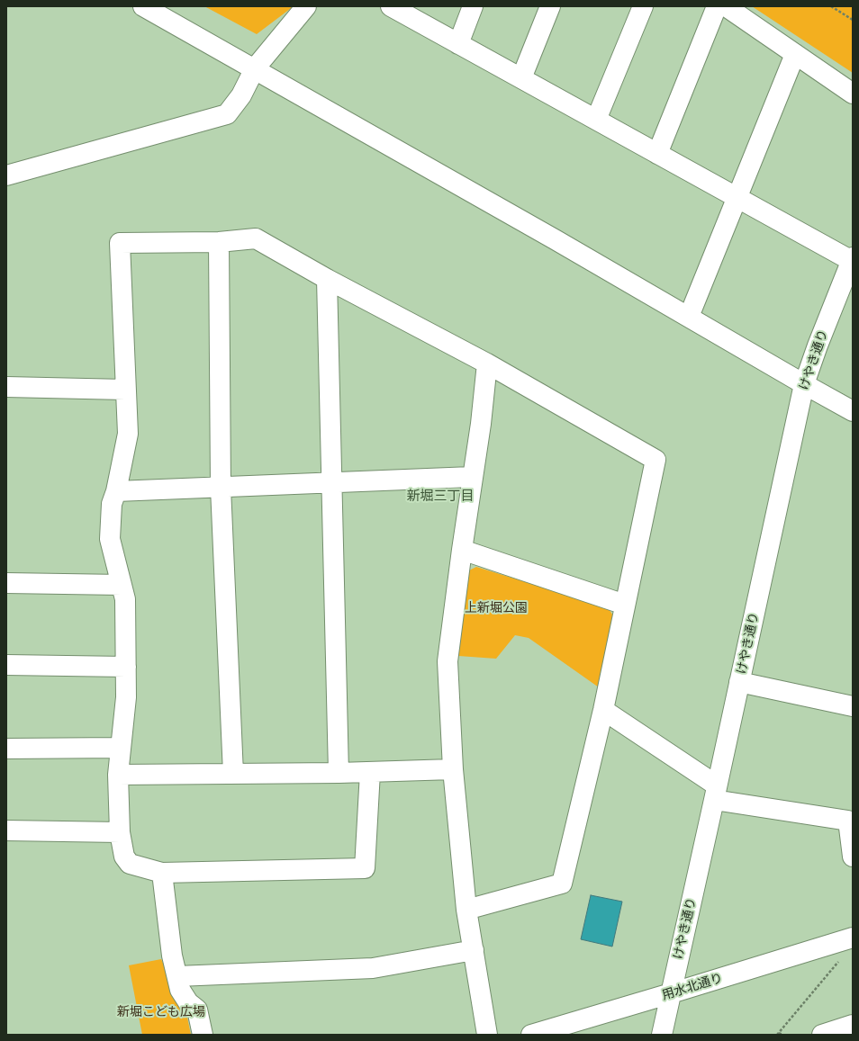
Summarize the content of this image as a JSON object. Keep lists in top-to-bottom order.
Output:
{
  "streets": {
    "street": ["けやき通り", "用水北通り"]
  },
  "crossings": [
    ["けやき通り", "用水北通り"]
  ],
  "districts": ["新堀三丁目"],
  "parks": ["上新堀公園", "新堀こども広場"]
}
